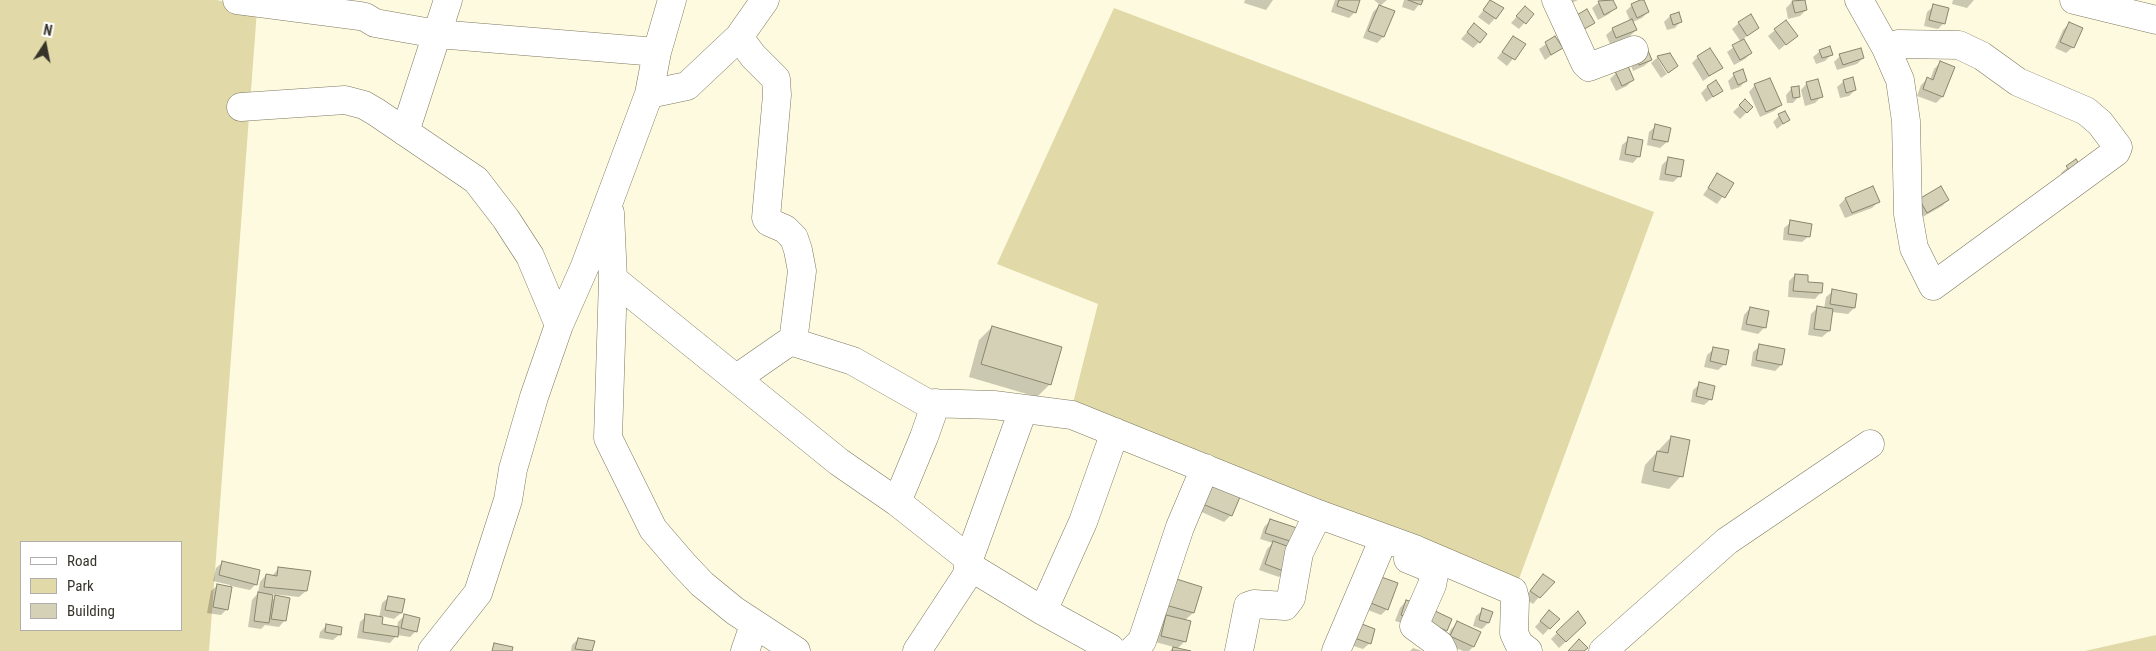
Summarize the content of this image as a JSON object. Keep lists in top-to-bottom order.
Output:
{
  "legend": ["Road", "Park", "Building"],
  "north": "top"
}
